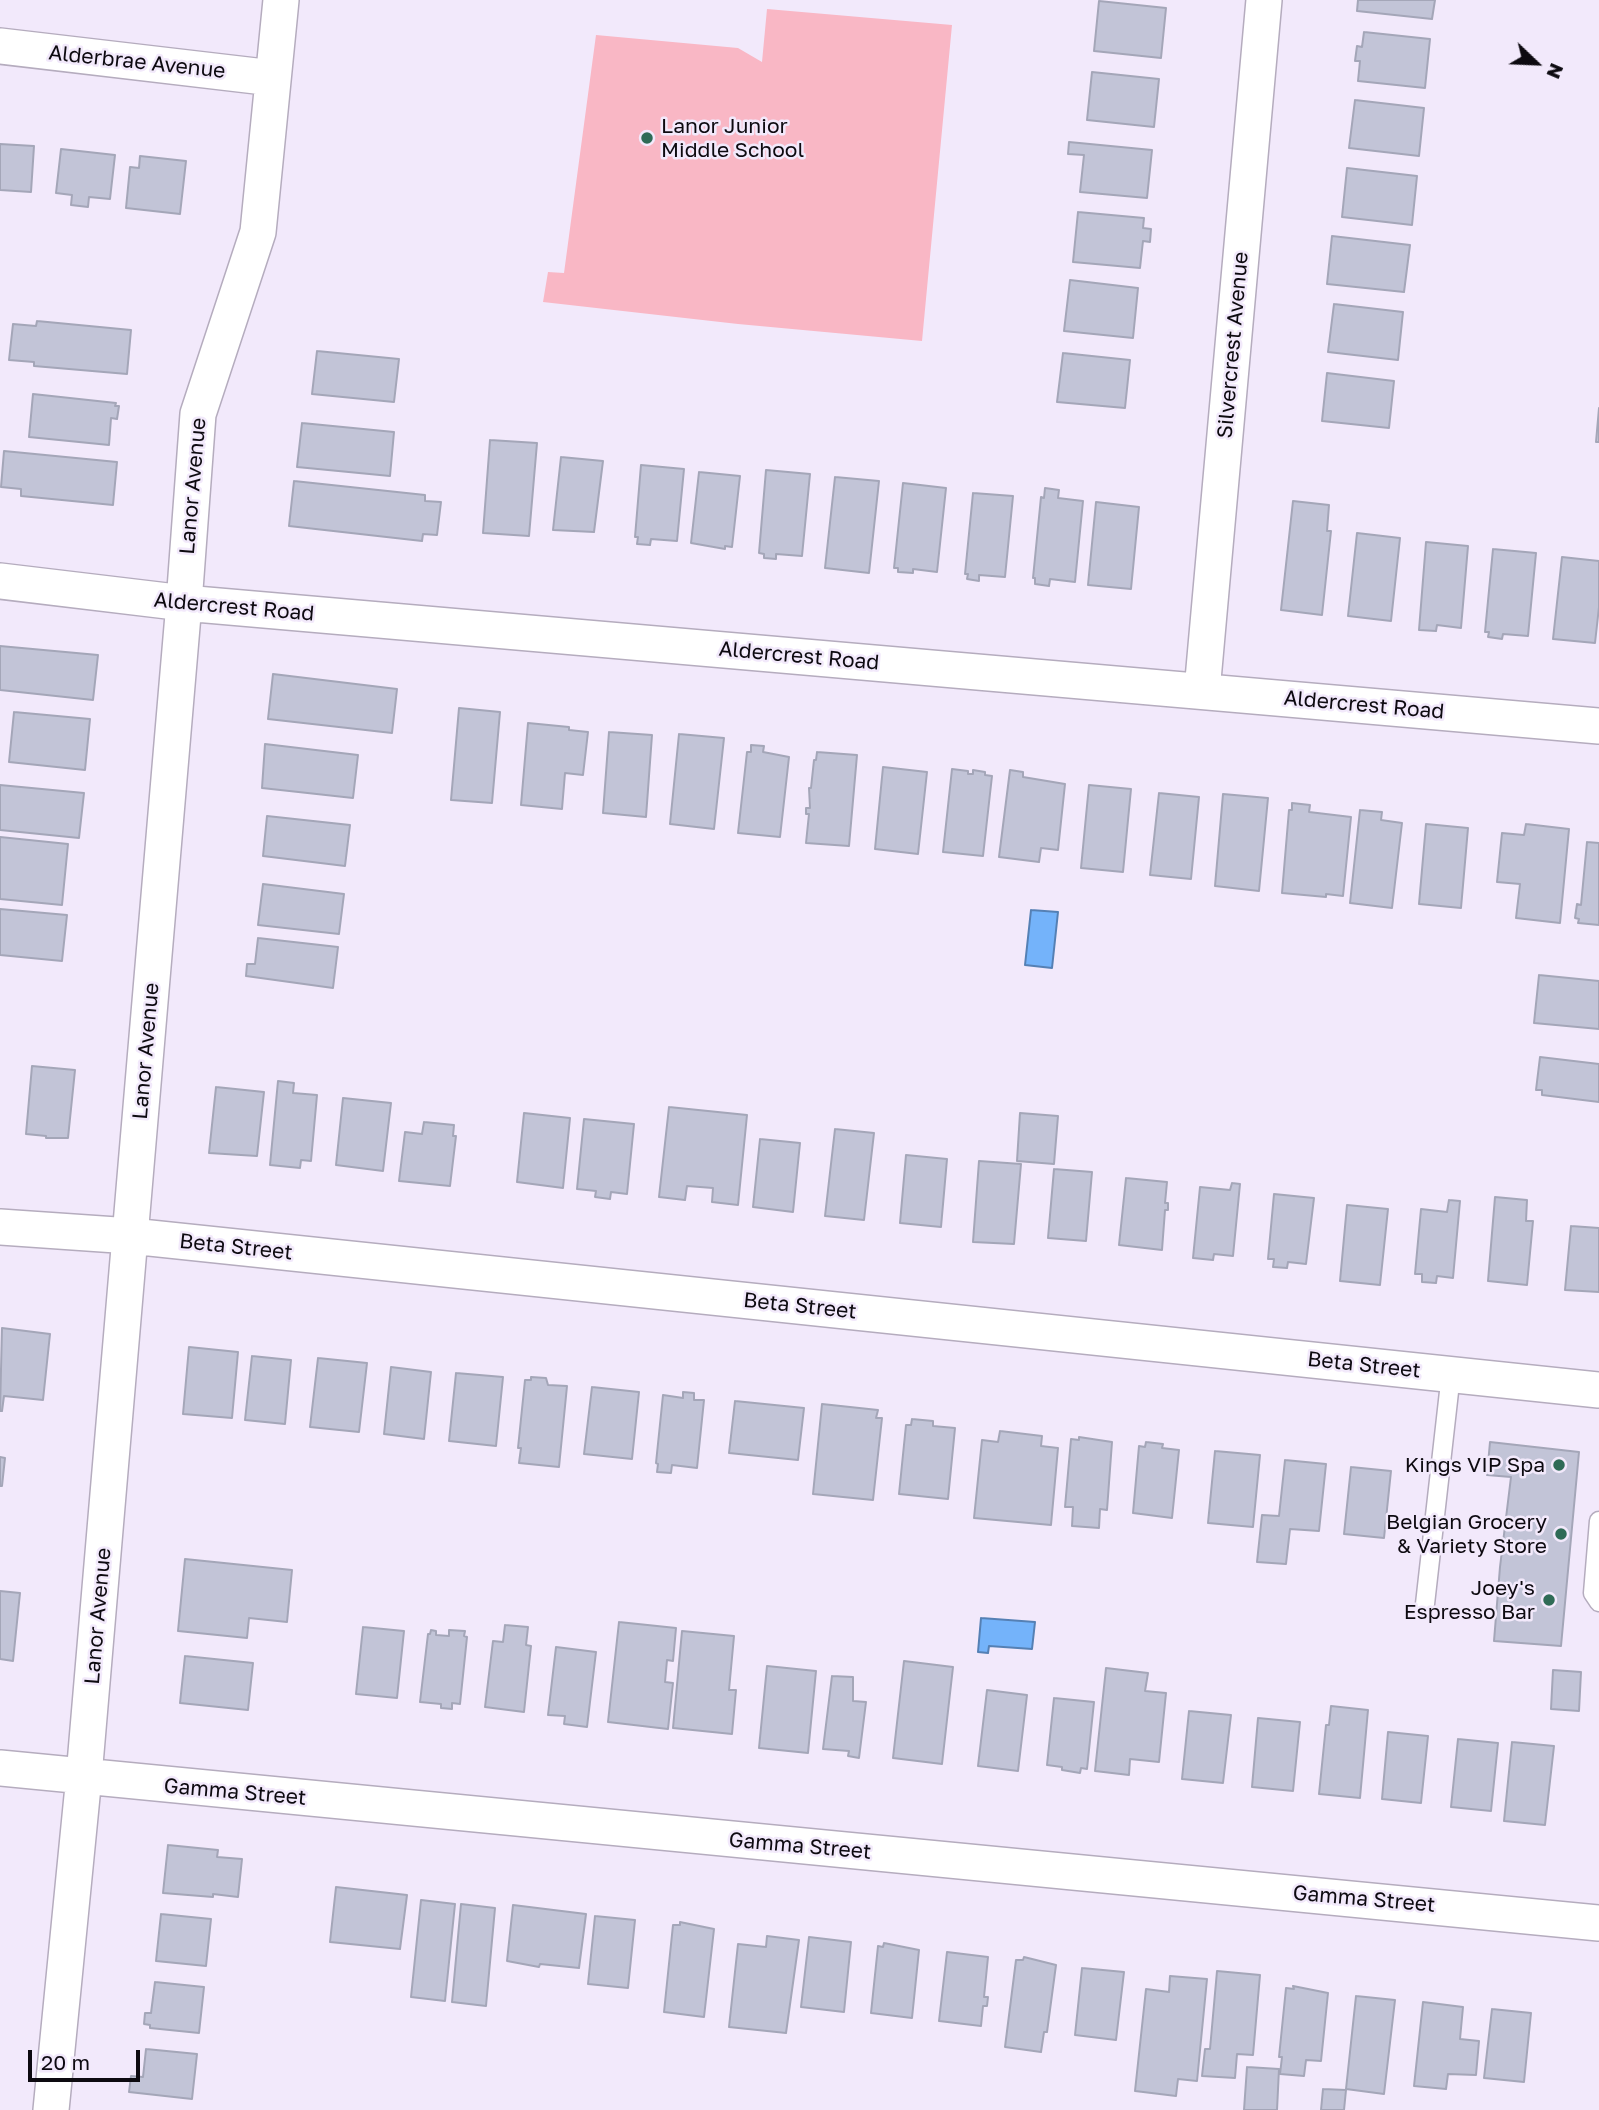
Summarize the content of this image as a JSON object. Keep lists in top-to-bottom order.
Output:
{
  "streets": {
    "street": [
      "Alderbrae Avenue",
      "Silvercrest Avenue",
      "Lanor Avenue",
      "Aldercrest Road",
      "Beta Street",
      "Gamma Street"
    ]
  },
  "crossings": [
    ["Alderbrae Avenue", "Lanor Avenue"],
    ["Silvercrest Avenue", "Aldercrest Road"],
    ["Lanor Avenue", "Aldercrest Road"],
    ["Lanor Avenue", "Beta Street"],
    ["Lanor Avenue", "Gamma Street"]
  ],
  "places": [
    "Lanor Junior Middle School",
    "Kings VIP Spa",
    "Belgian Grocery & Variety Store",
    "Joey's Espresso Bar"
  ],
  "scale_bar": "20 m",
  "north": "bottom right"
}
